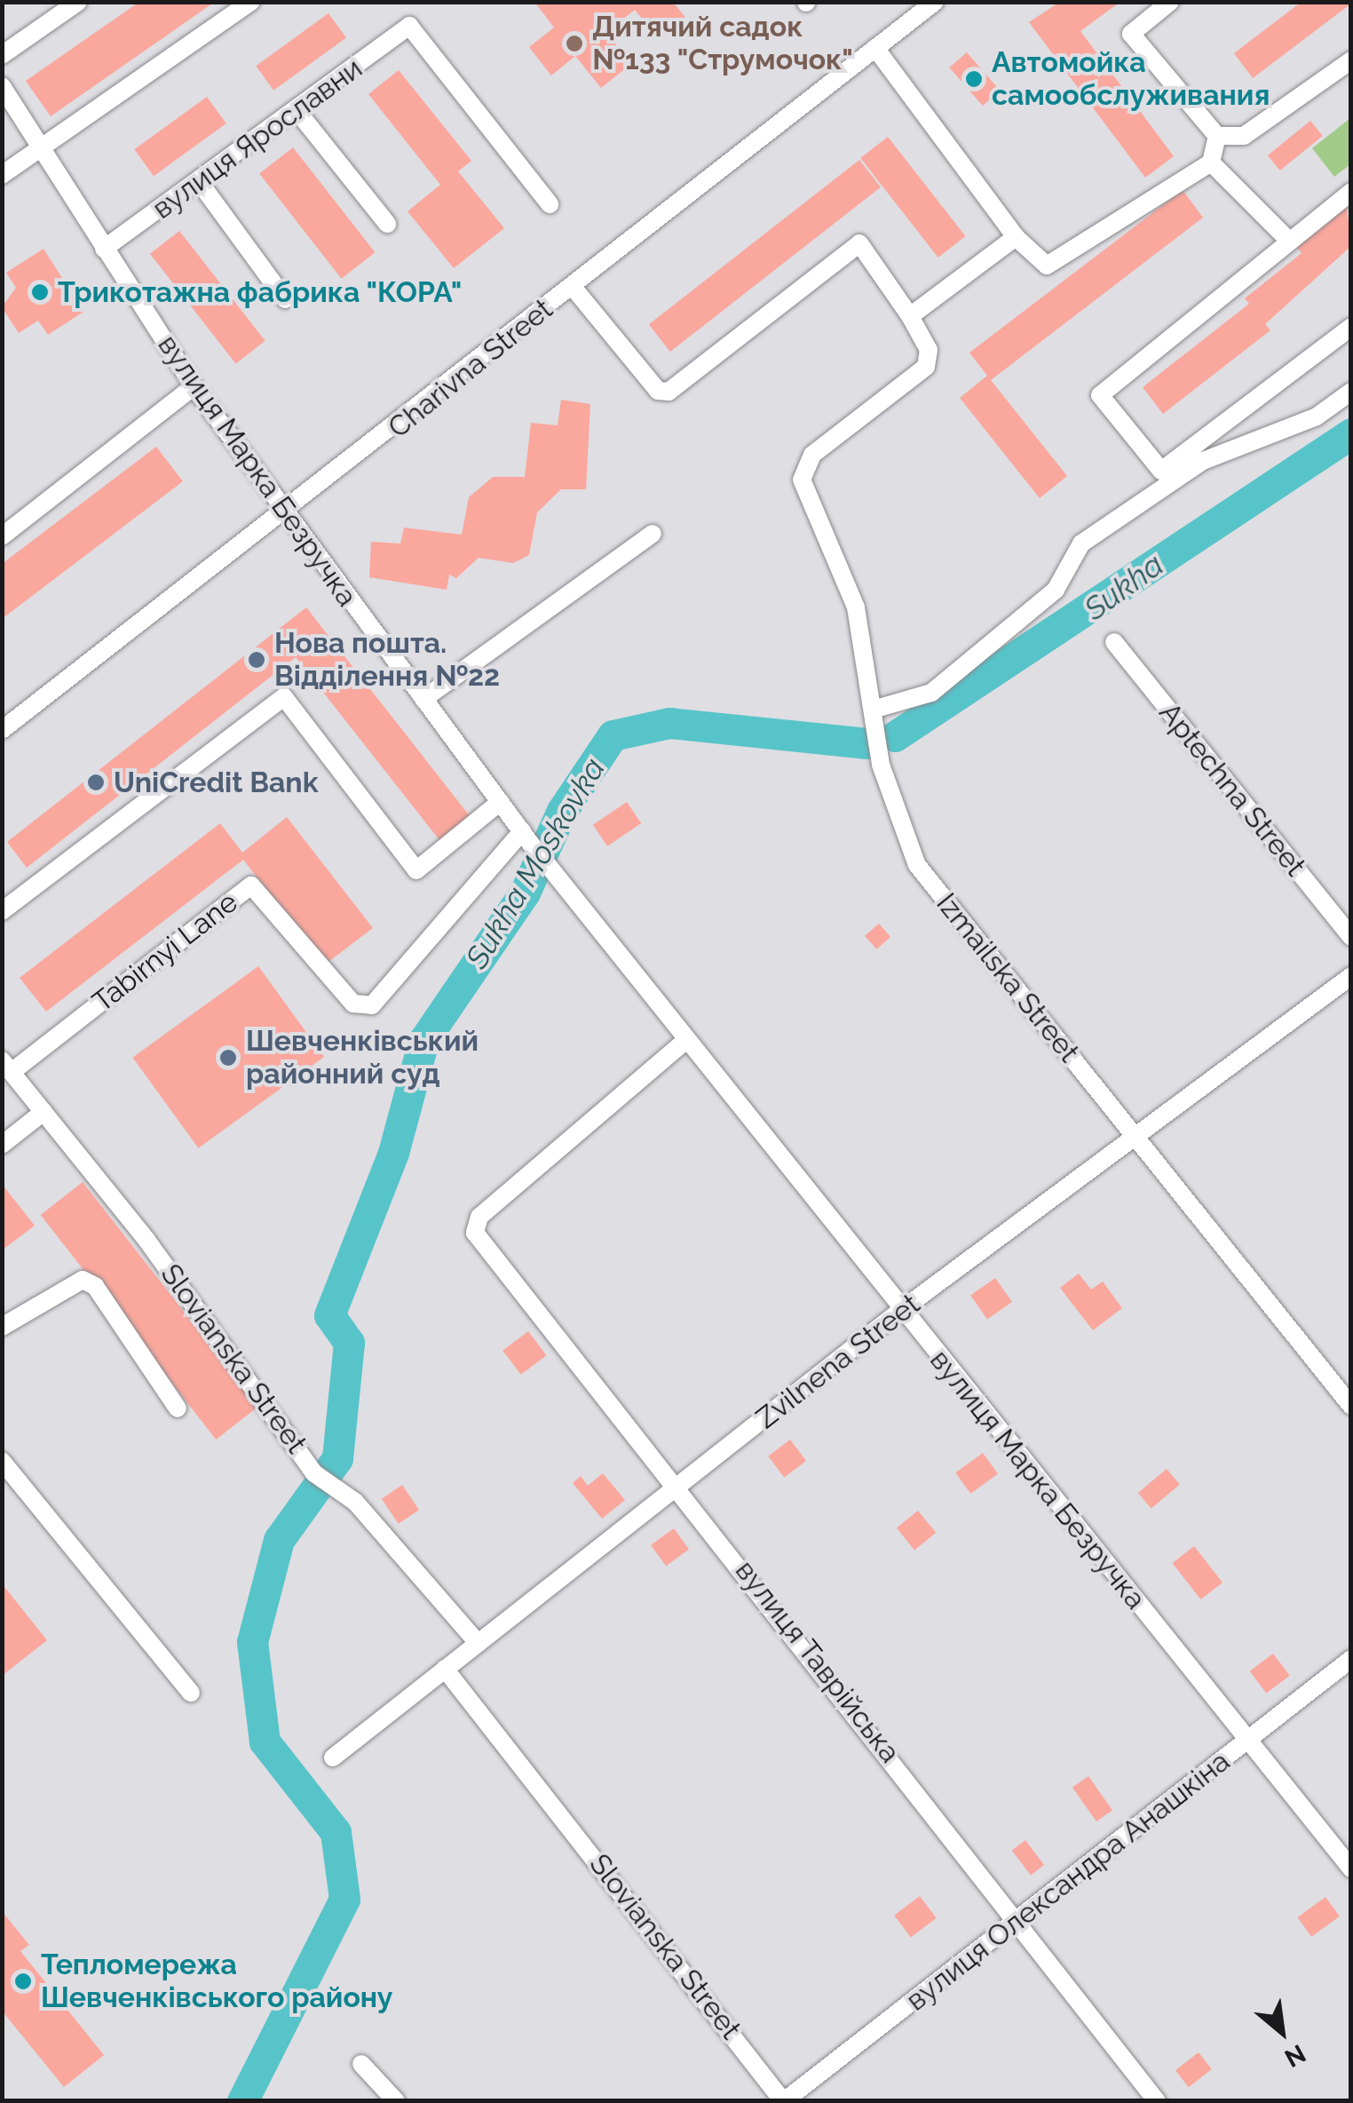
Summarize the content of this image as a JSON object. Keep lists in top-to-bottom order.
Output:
{
  "streets": {
    "street": [
      "вулиця Ярославни",
      "Charivna Street",
      "вулиця Марка Безручка",
      "Aptechna Street",
      "Tabirnyi Lane",
      "Izmailska Street",
      "Slovianska Street",
      "Zvilnena Street",
      "вулиця Таврійська",
      "вулиця Олександра Анашкіна"
    ]
  },
  "crossings": [
    ["вулиця Ярославни", "вулиця Марка Безручка"],
    ["Charivna Street", "вулиця Марка Безручка"],
    ["вулиця Марка Безручка", "Tabirnyi Lane"],
    ["вулиця Марка Безручка", "Zvilnena Street"],
    ["вулиця Марка Безручка", "вулиця Таврійська"],
    ["вулиця Марка Безручка", "вулиця Олександра Анашкіна"],
    ["Tabirnyi Lane", "Slovianska Street"],
    ["Izmailska Street", "Zvilnena Street"],
    ["Slovianska Street", "Zvilnena Street"],
    ["Slovianska Street", "вулиця Олександра Анашкіна"],
    ["Zvilnena Street", "вулиця Таврійська"],
    ["вулиця Таврійська", "вулиця Олександра Анашкіна"]
  ],
  "water": ["Sukha", "Sukha Moskovka"],
  "places": [
    "Дитячий садок №133 \"Струмочок\"",
    "Автомойка самообслуживания",
    "Трикотажна фабрика \"КОРА\"",
    "Нова пошта. Відділення №22",
    "UniCredit Bank",
    "Шевченківський районний суд",
    "Тепломережа Шевченківського району"
  ],
  "north": "bottom right"
}
